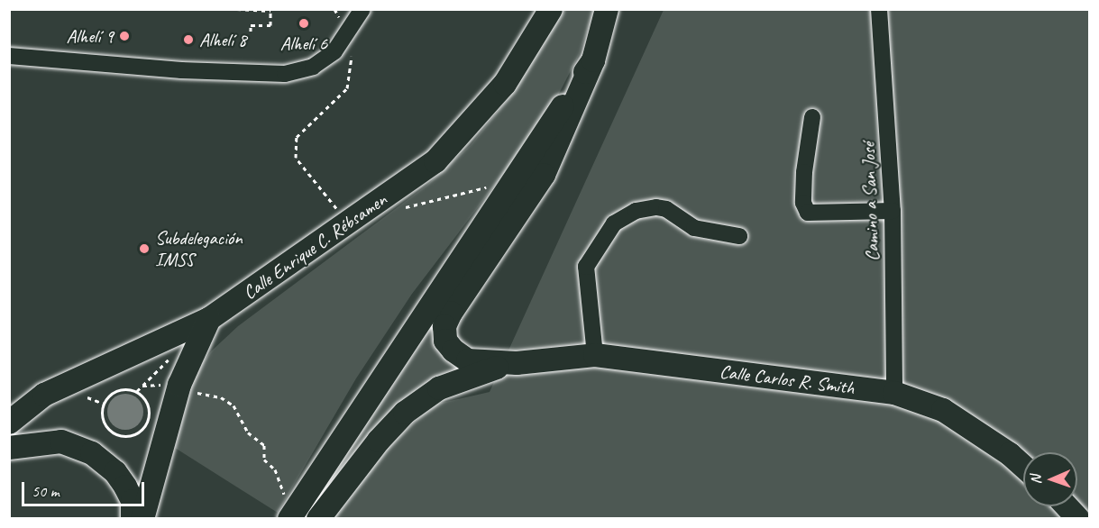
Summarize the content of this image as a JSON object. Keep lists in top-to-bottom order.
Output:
{
  "streets": {
    "street": ["Camino a San José", "Calle Enrique C. Rébsamen", "Calle Carlos R. Smith"]
  },
  "crossings": [
    ["Camino a San José", "Calle Carlos R. Smith"]
  ],
  "places": [
    "Alhelí 6",
    "Alhelí 9",
    "Alhelí 8",
    "Subdelegación IMSS"
  ],
  "scale_bar": "50 m",
  "north": "left"
}
